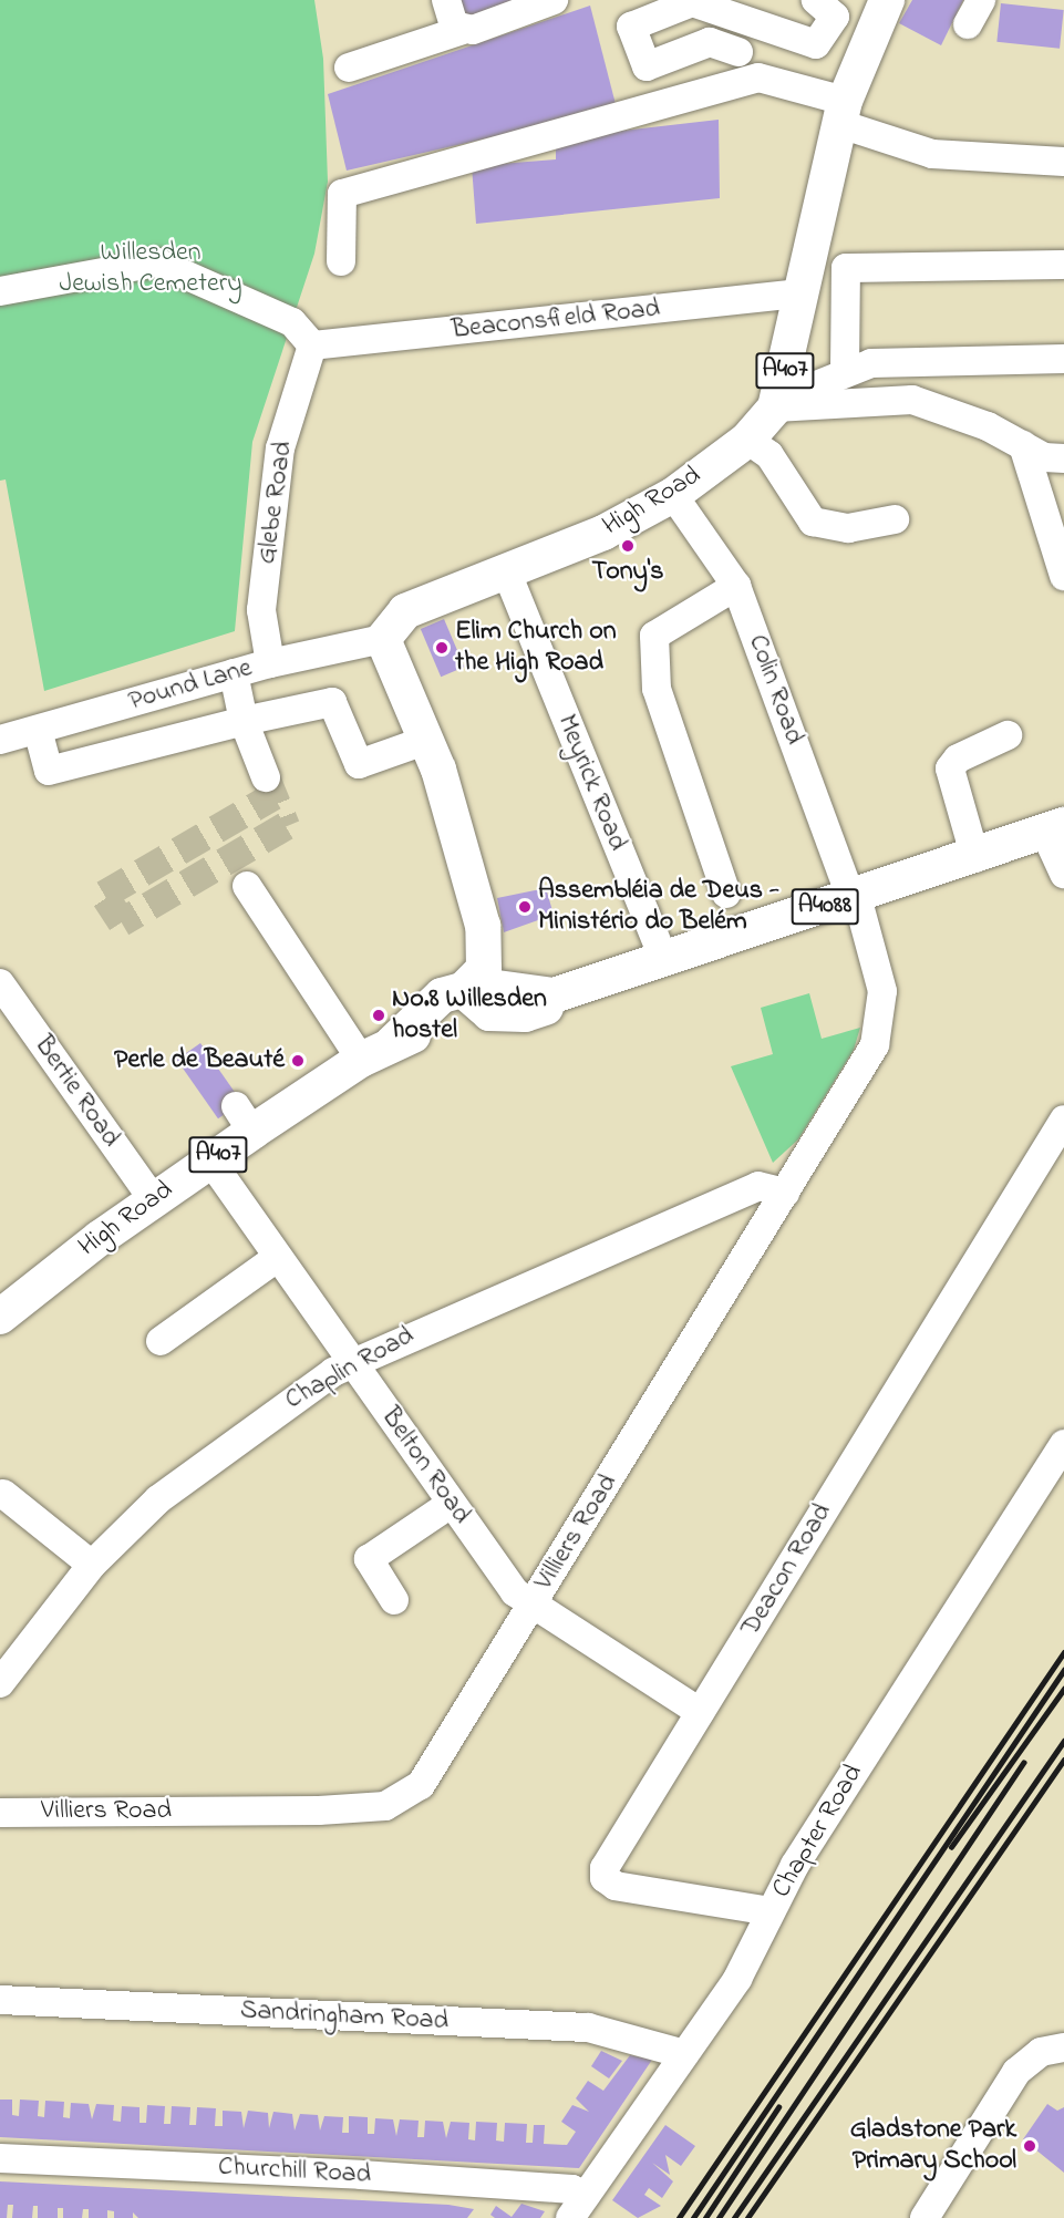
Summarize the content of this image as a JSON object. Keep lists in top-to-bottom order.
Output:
{
  "streets": {
    "main road": ["A407", "High Road", "A4088"],
    "street": [
      "Beaconsfield Road",
      "Glebe Road",
      "Pound Lane",
      "Colin Road",
      "Meyrick Road",
      "Bertie Road",
      "Chaplin Road",
      "Belton Road",
      "Villiers Road",
      "Deacon Road",
      "Chapter Road",
      "Sandringham Road",
      "Churchill Road"
    ]
  },
  "crossings": [
    ["Beaconsfield Road", "A407"],
    ["Beaconsfield Road", "Glebe Road"],
    ["A407", "High Road"],
    ["High Road", "Pound Lane"],
    ["High Road", "Colin Road"],
    ["High Road", "Meyrick Road"],
    ["High Road", "A4088"],
    ["High Road", "Bertie Road"],
    ["High Road", "Belton Road"],
    ["Glebe Road", "Pound Lane"],
    ["Colin Road", "A4088"],
    ["Colin Road", "Villiers Road"],
    ["Meyrick Road", "A4088"],
    ["A4088", "Villiers Road"],
    ["Chaplin Road", "Belton Road"],
    ["Chaplin Road", "Villiers Road"],
    ["Belton Road", "Villiers Road"],
    ["Belton Road", "Deacon Road"],
    ["Deacon Road", "Chapter Road"],
    ["Chapter Road", "Sandringham Road"],
    ["Chapter Road", "Churchill Road"]
  ],
  "parks": ["Willesden Jewish Cemetery"],
  "places": [
    "Tony's",
    "Elim Church on the High Road",
    "Assembléia de Deus - Ministério do Belém",
    "No.8 Willesden hostel",
    "Perle de Beauté",
    "Gladstone Park Primary School"
  ]
}
